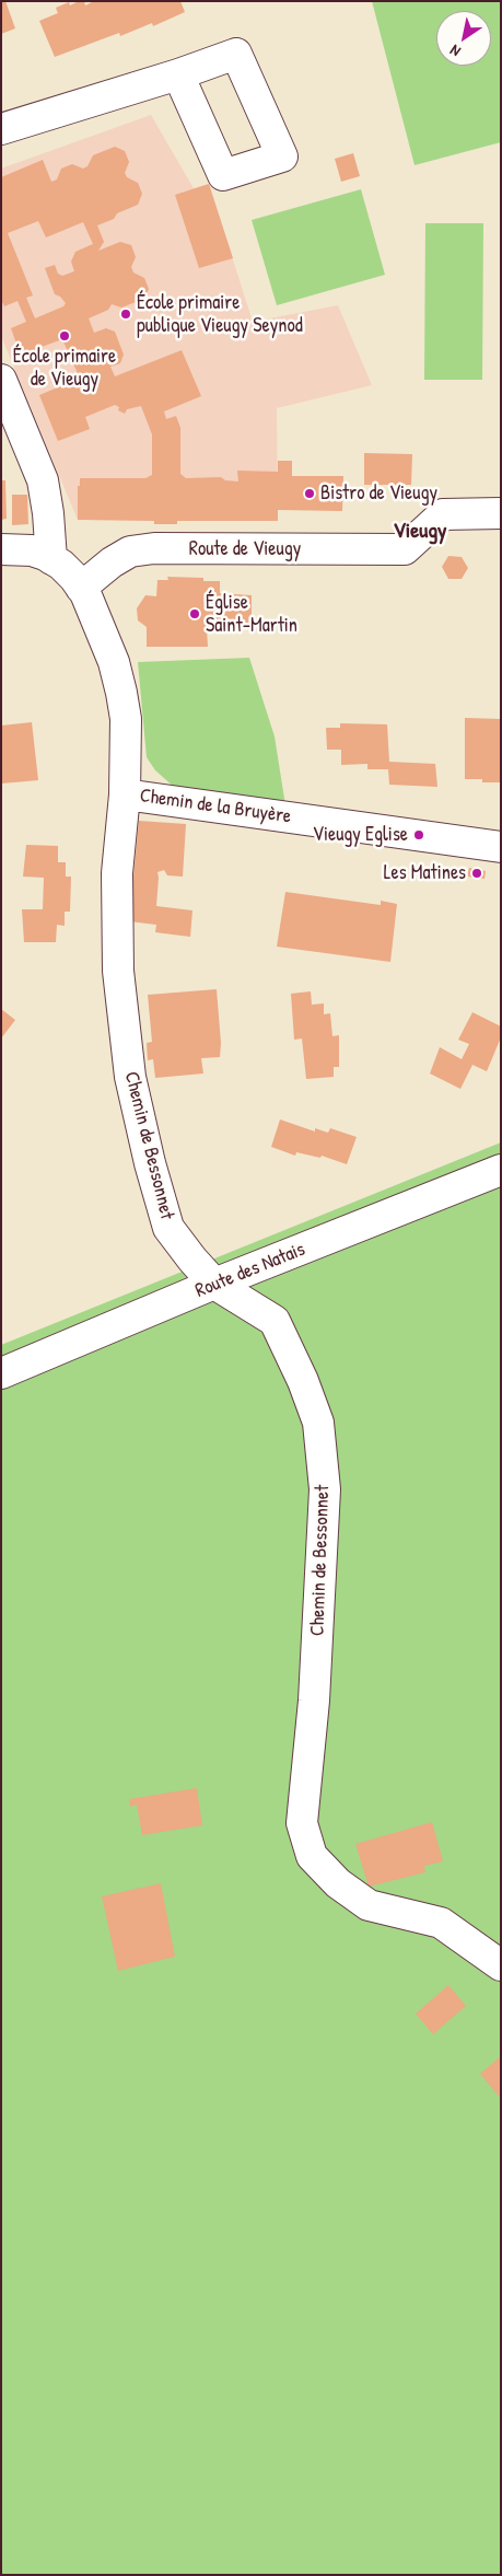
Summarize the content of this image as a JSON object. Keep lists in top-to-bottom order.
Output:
{
  "streets": {
    "street": [
      "Route de Vieugy",
      "Chemin de la Bruyère",
      "Chemin de Bessonnet",
      "Route des Natais"
    ]
  },
  "crossings": [
    ["Route de Vieugy", "Chemin de Bessonnet"],
    ["Chemin de la Bruyère", "Chemin de Bessonnet"],
    ["Chemin de Bessonnet", "Route des Natais"]
  ],
  "districts": ["Vieugy"],
  "places": [
    "École primaire publique Vieugy Seynod",
    "École primaire de Vieugy",
    "Bistro de Vieugy",
    "Église Saint-Martin",
    "Vieugy Eglise",
    "Les Matines"
  ],
  "north": "bottom left"
}
